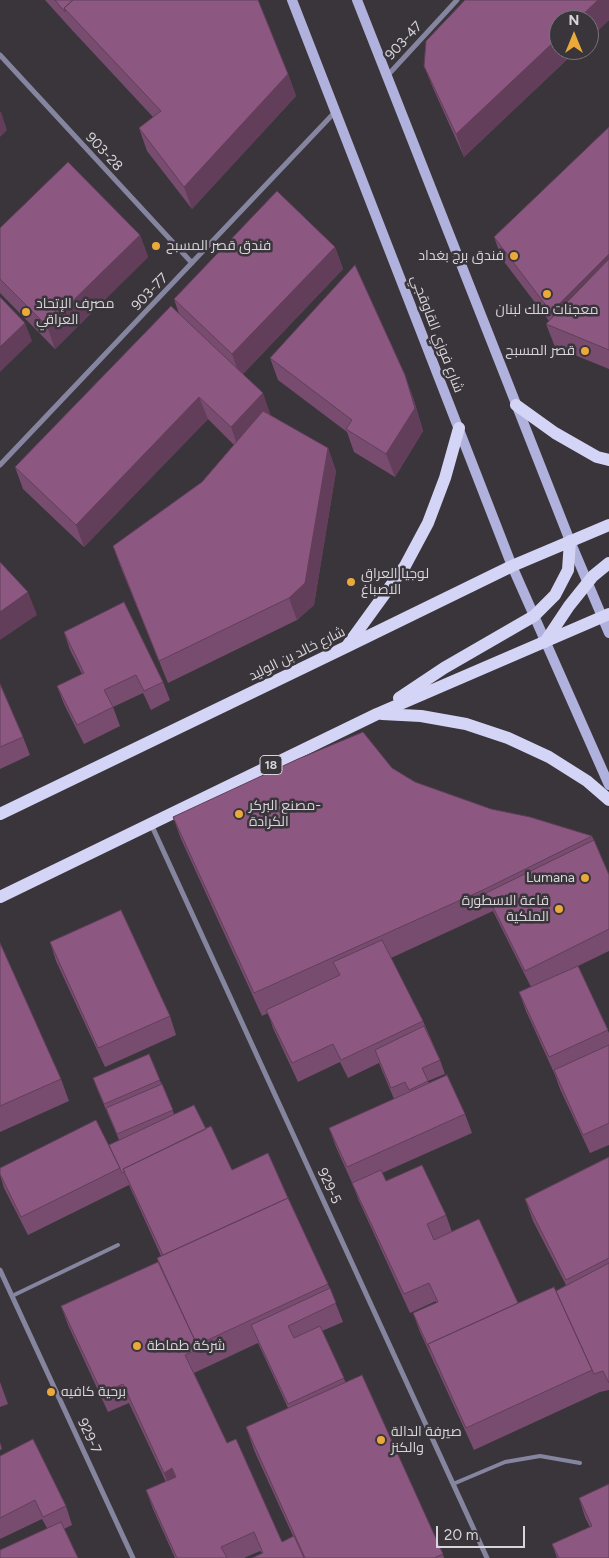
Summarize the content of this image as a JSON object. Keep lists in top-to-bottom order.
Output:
{
  "streets": {
    "main road": ["شارع خالد بن الوليد", "18"],
    "street": [
      "903-47",
      "903-28",
      "903-77",
      "شارع فوزي القاوقجي",
      "929-5",
      "929-7"
    ]
  },
  "crossings": [
    ["903-28", "903-77"],
    ["903-77", "شارع فوزي القاوقجي"],
    ["شارع فوزي القاوقجي", "شارع خالد بن الوليد"],
    ["شارع فوزي القاوقجي", "18"],
    ["18", "929-5"]
  ],
  "places": [
    "فندق قصر المسبح",
    "فندق برج بغداد",
    "معجنات ملك لبنان",
    "مصرف الإتحاد العراقي",
    "قصر المسبح",
    "لوجيا العراق الاصباغ",
    "مصنع البركر- الكرادة",
    "Lumana",
    "قاعة الاسطورة الملكية",
    "شركة طماطة",
    "برحية كافيه",
    "صيرفة الدالة والكنز"
  ],
  "scale_bar": "20 m",
  "north": "top"
}
